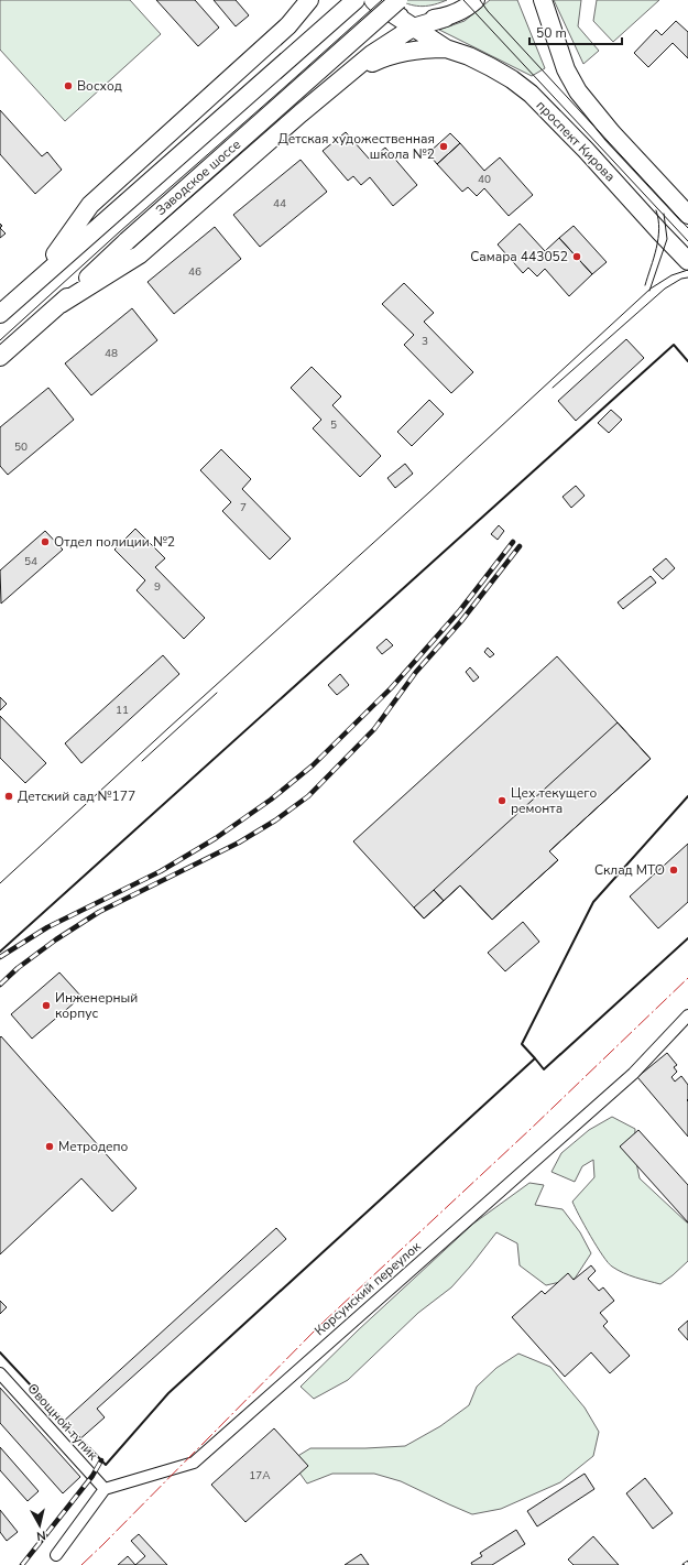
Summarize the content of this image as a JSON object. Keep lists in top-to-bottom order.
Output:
{
  "streets": {
    "main road": ["проспект Кирова", "Заводское шоссе"],
    "street": ["Корсунский переулок", "Овощной тупик"]
  },
  "crossings": [
    ["Корсунский переулок", "Овощной тупик"]
  ],
  "places": [
    "Восход",
    "Детская художественная школа №2",
    "Самара 443052",
    "Отдел полиции №2",
    "Детский сад №177",
    "Цех текущего ремонта",
    "Склад МТО",
    "Инженерный корпус",
    "Метродепо"
  ],
  "house_numbers": [
    "40",
    "44",
    "46",
    "3",
    "48",
    "5",
    "50",
    "7",
    "54",
    "9",
    "11",
    "17А"
  ],
  "scale_bar": "50 m",
  "north": "bottom"
}
